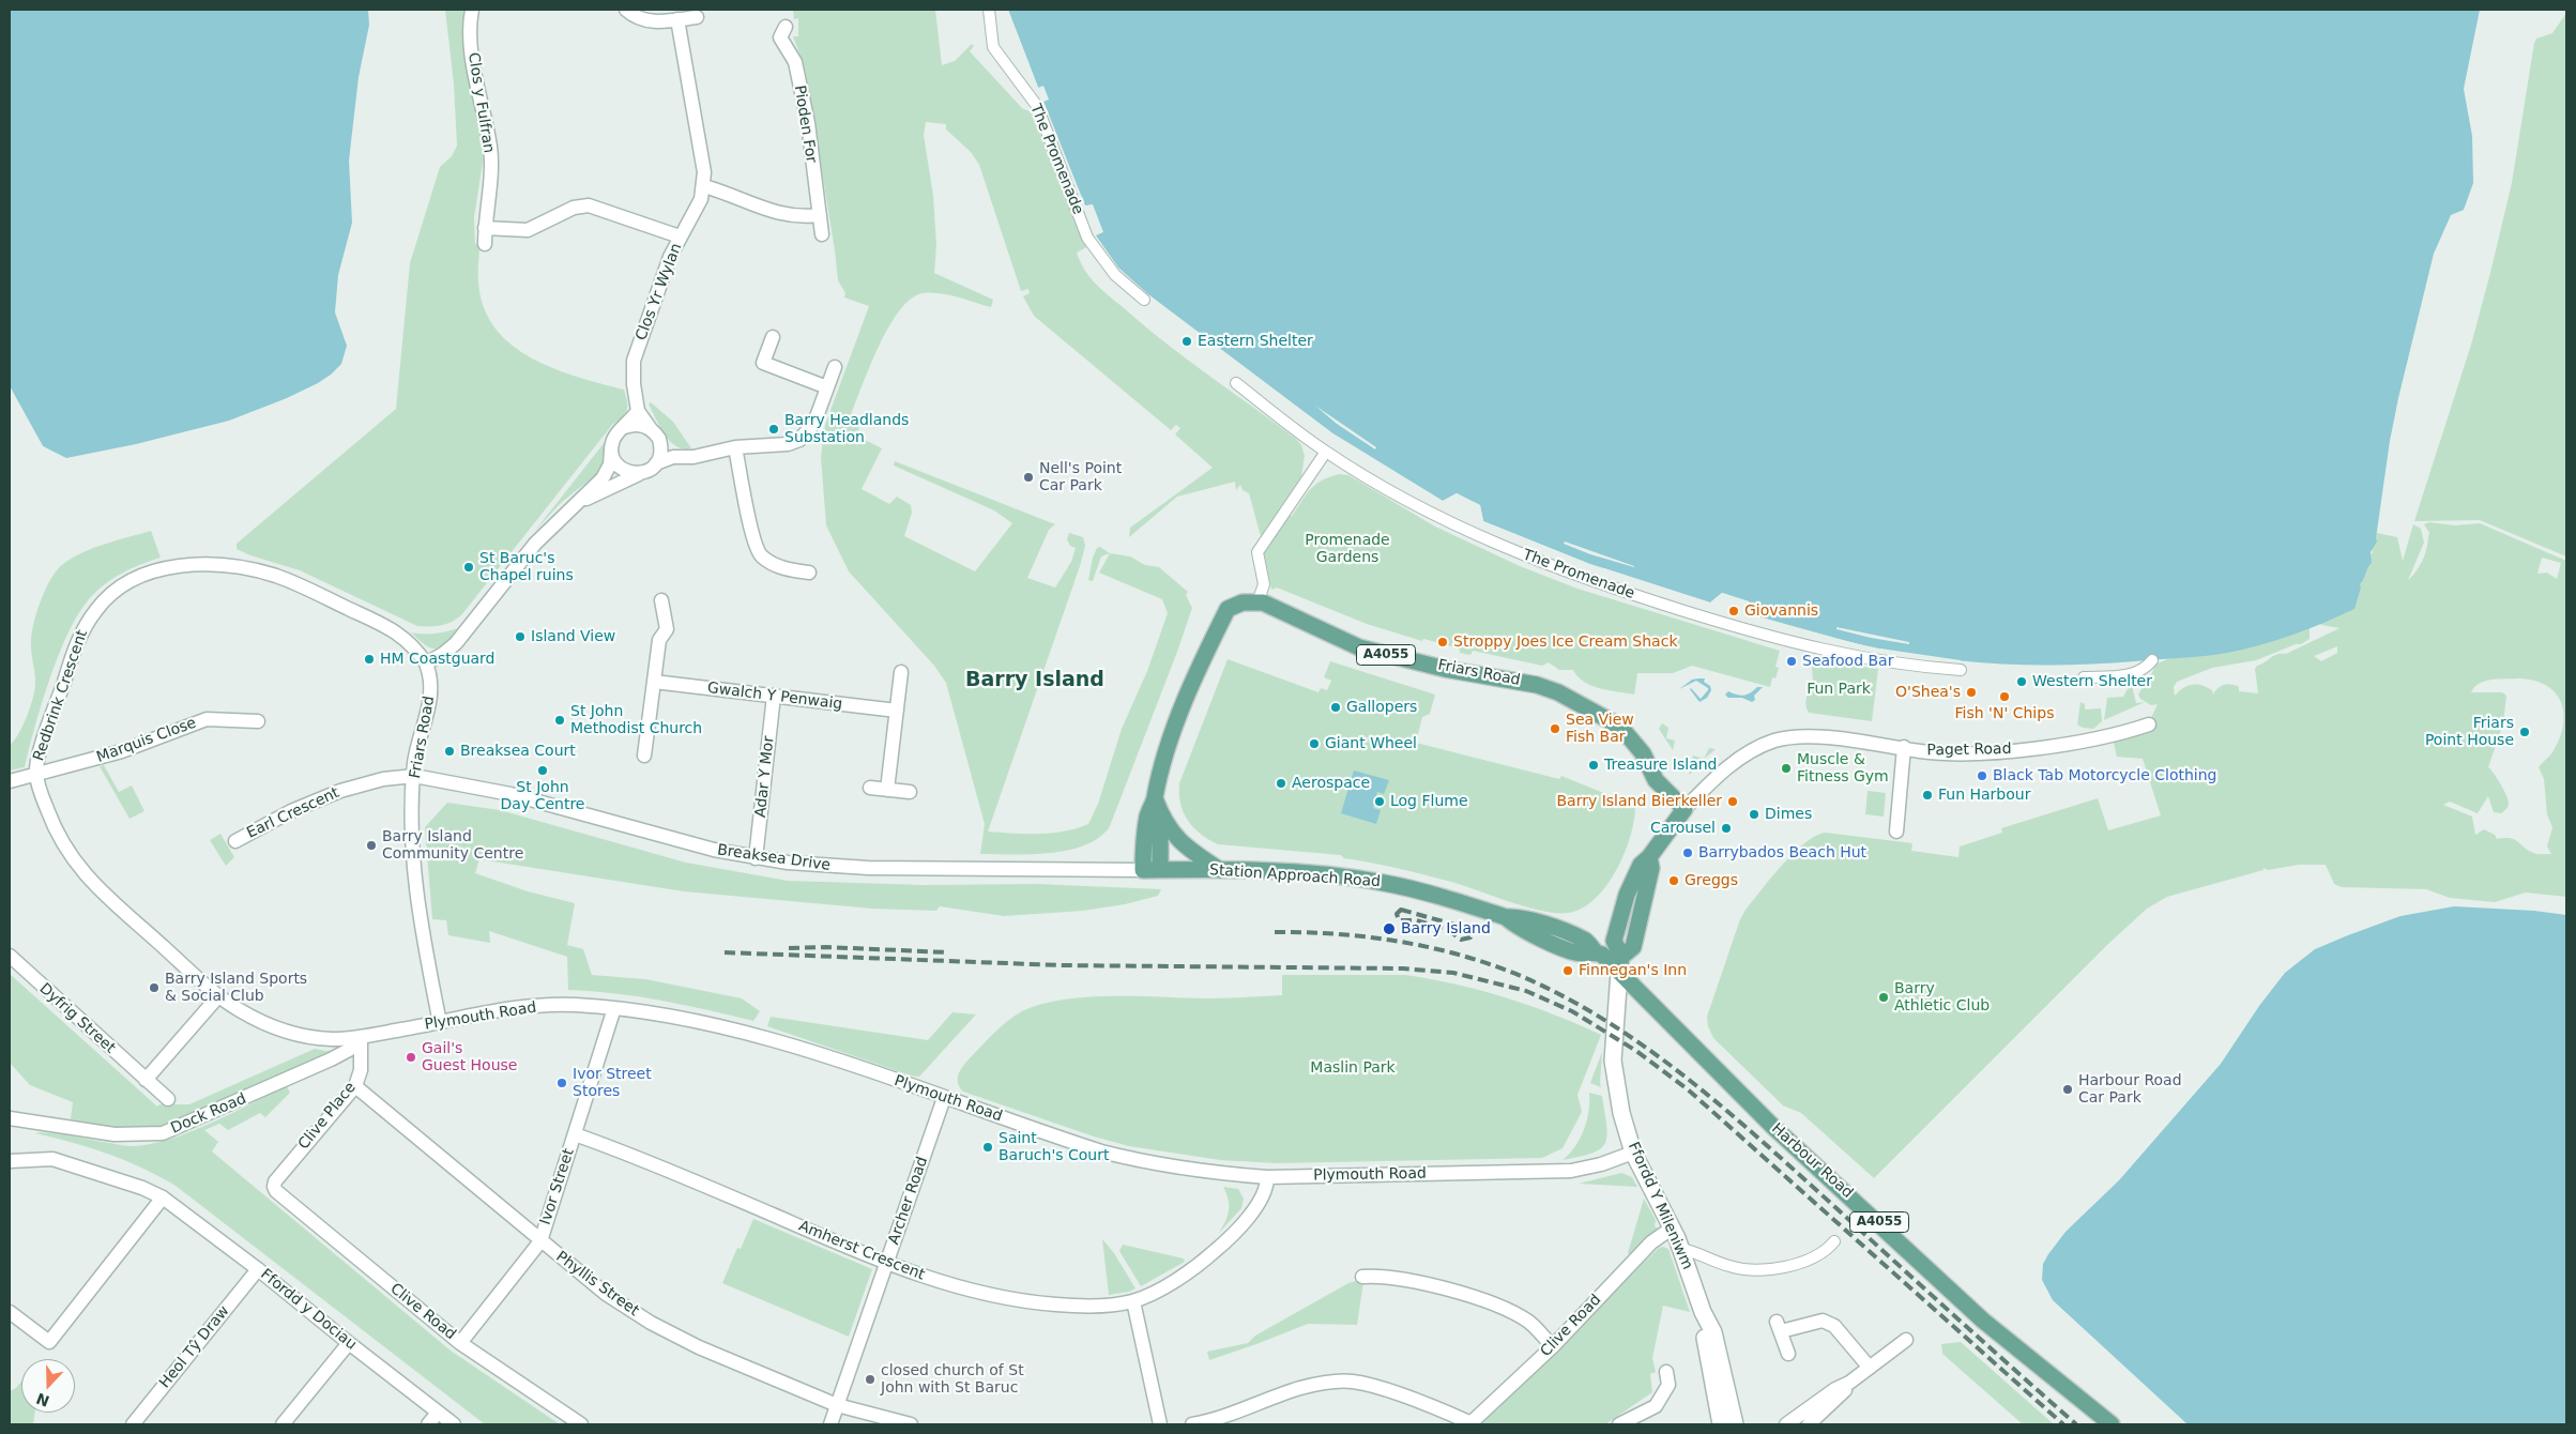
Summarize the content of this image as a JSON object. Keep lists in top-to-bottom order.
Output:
{
  "streets": {
    "main road": [
      "A4055",
      "Friars Road",
      "Station Approach Road",
      "Harbour Road"
    ],
    "street": [
      "Clos y Fulfran",
      "Pioden For",
      "The Promenade",
      "Clos Yr Wylan",
      "Redbrink Crescent",
      "Gwalch Y Penwaig",
      "Marquis Close",
      "Paget Road",
      "Adar Y Mor",
      "Earl Crescent",
      "Breaksea Drive",
      "Plymouth Road",
      "Dyfrig Street",
      "Dock Road",
      "Clive Place",
      "Ivor Street",
      "Archer Road",
      "Ffordd Y Mileniwm",
      "Amherst Crescent",
      "Phyllis Street",
      "Ffordd y Dociau",
      "Clive Road",
      "Heol Tŷ Draw"
    ]
  },
  "crossings": [
    ["Friars Road", "Redbrink Crescent"],
    ["Friars Road", "Paget Road"],
    ["Friars Road", "Earl Crescent"],
    ["Friars Road", "Breaksea Drive"],
    ["Friars Road", "Plymouth Road"],
    ["Redbrink Crescent", "Marquis Close"],
    ["Redbrink Crescent", "Plymouth Road"],
    ["Redbrink Crescent", "Dock Road"],
    ["Redbrink Crescent", "Clive Place"],
    ["Gwalch Y Penwaig", "Adar Y Mor"],
    ["Adar Y Mor", "Breaksea Drive"],
    ["Earl Crescent", "Breaksea Drive"],
    ["Breaksea Drive", "Station Approach Road"],
    ["Station Approach Road", "Harbour Road"],
    ["Station Approach Road", "Ffordd Y Mileniwm"],
    ["Plymouth Road", "Dock Road"],
    ["Plymouth Road", "Clive Place"],
    ["Plymouth Road", "Ivor Street"],
    ["Plymouth Road", "Archer Road"],
    ["Plymouth Road", "Ffordd Y Mileniwm"],
    ["Plymouth Road", "Amherst Crescent"],
    ["Dock Road", "Clive Place"],
    ["Clive Place", "Phyllis Street"],
    ["Clive Place", "Clive Road"],
    ["Harbour Road", "Ffordd Y Mileniwm"],
    ["Ivor Street", "Amherst Crescent"],
    ["Ivor Street", "Phyllis Street"],
    ["Ivor Street", "Clive Road"],
    ["Archer Road", "Amherst Crescent"],
    ["Archer Road", "Phyllis Street"],
    ["Ffordd Y Mileniwm", "Clive Road"],
    ["Ffordd y Dociau", "Heol Tŷ Draw"]
  ],
  "districts": ["Barry Island"],
  "parks": ["Promenade Gardens", "Fun Park", "Maslin Park"],
  "places": [
    "Eastern Shelter",
    "Barry Headlands Substation",
    "Nell's Point Car Park",
    "St Baruc's Chapel ruins",
    "Giovannis",
    "Island View",
    "Stroppy Joes Ice Cream Shack",
    "HM Coastguard",
    "Seafood Bar",
    "Western Shelter",
    "O'Shea's",
    "Fish 'N' Chips",
    "Gallopers",
    "St John Methodist Church",
    "Sea View Fish Bar",
    "Friars Point House",
    "Giant Wheel",
    "Breaksea Court",
    "Treasure Island",
    "Muscle & Fitness Gym",
    "St John Day Centre",
    "Black Tab Motorcycle Clothing",
    "Aerospace",
    "Fun Harbour",
    "Log Flume",
    "Barry Island Bierkeller",
    "Dimes",
    "Carousel",
    "Barry Island Community Centre",
    "Barrybados Beach Hut",
    "Greggs",
    "Barry Island",
    "Finnegan's Inn",
    "Barry Island Sports & Social Club",
    "Barry Athletic Club",
    "Gail's Guest House",
    "Ivor Street Stores",
    "Harbour Road Car Park",
    "Saint Baruch's Court",
    "closed church of St John with St Baruc"
  ],
  "north": "bottom"
}
